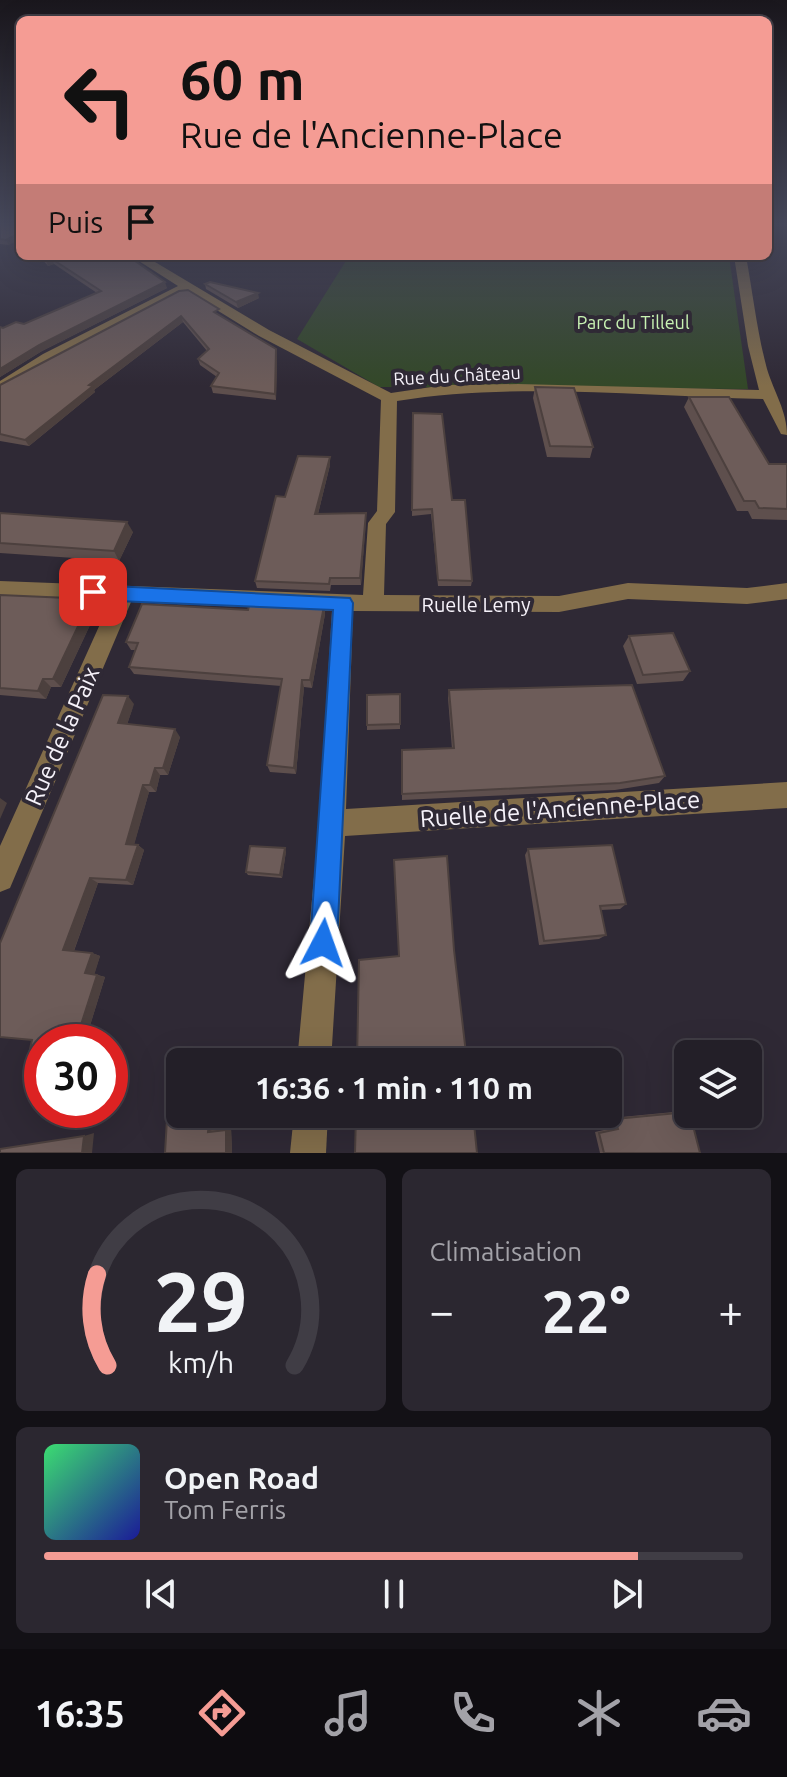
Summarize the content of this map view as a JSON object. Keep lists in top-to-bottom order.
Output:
{
  "streets": {
    "street": [
      "Rue du Château",
      "Ruelle Lemy",
      "Rue de la Paix",
      "Ruelle de l'Ancienne-Place"
    ]
  },
  "crossings": [
    ["Ruelle Lemy", "Rue de la Paix"]
  ],
  "parks": ["Parc du Tilleul"],
  "page": {
    "turn": ["60 m", "Rue de l'Ancienne-Place"],
    "then": "Puis",
    "limit": "30",
    "trip": "16:36 · 1 min · 110 m",
    "tile": "Climatisation",
    "heat": ["−", "22°", "+"],
    "song": ["Open Road", "Tom Ferris"],
    "tabs": "16:35",
    "gauge": ["29", "km/h"]
  }
}
